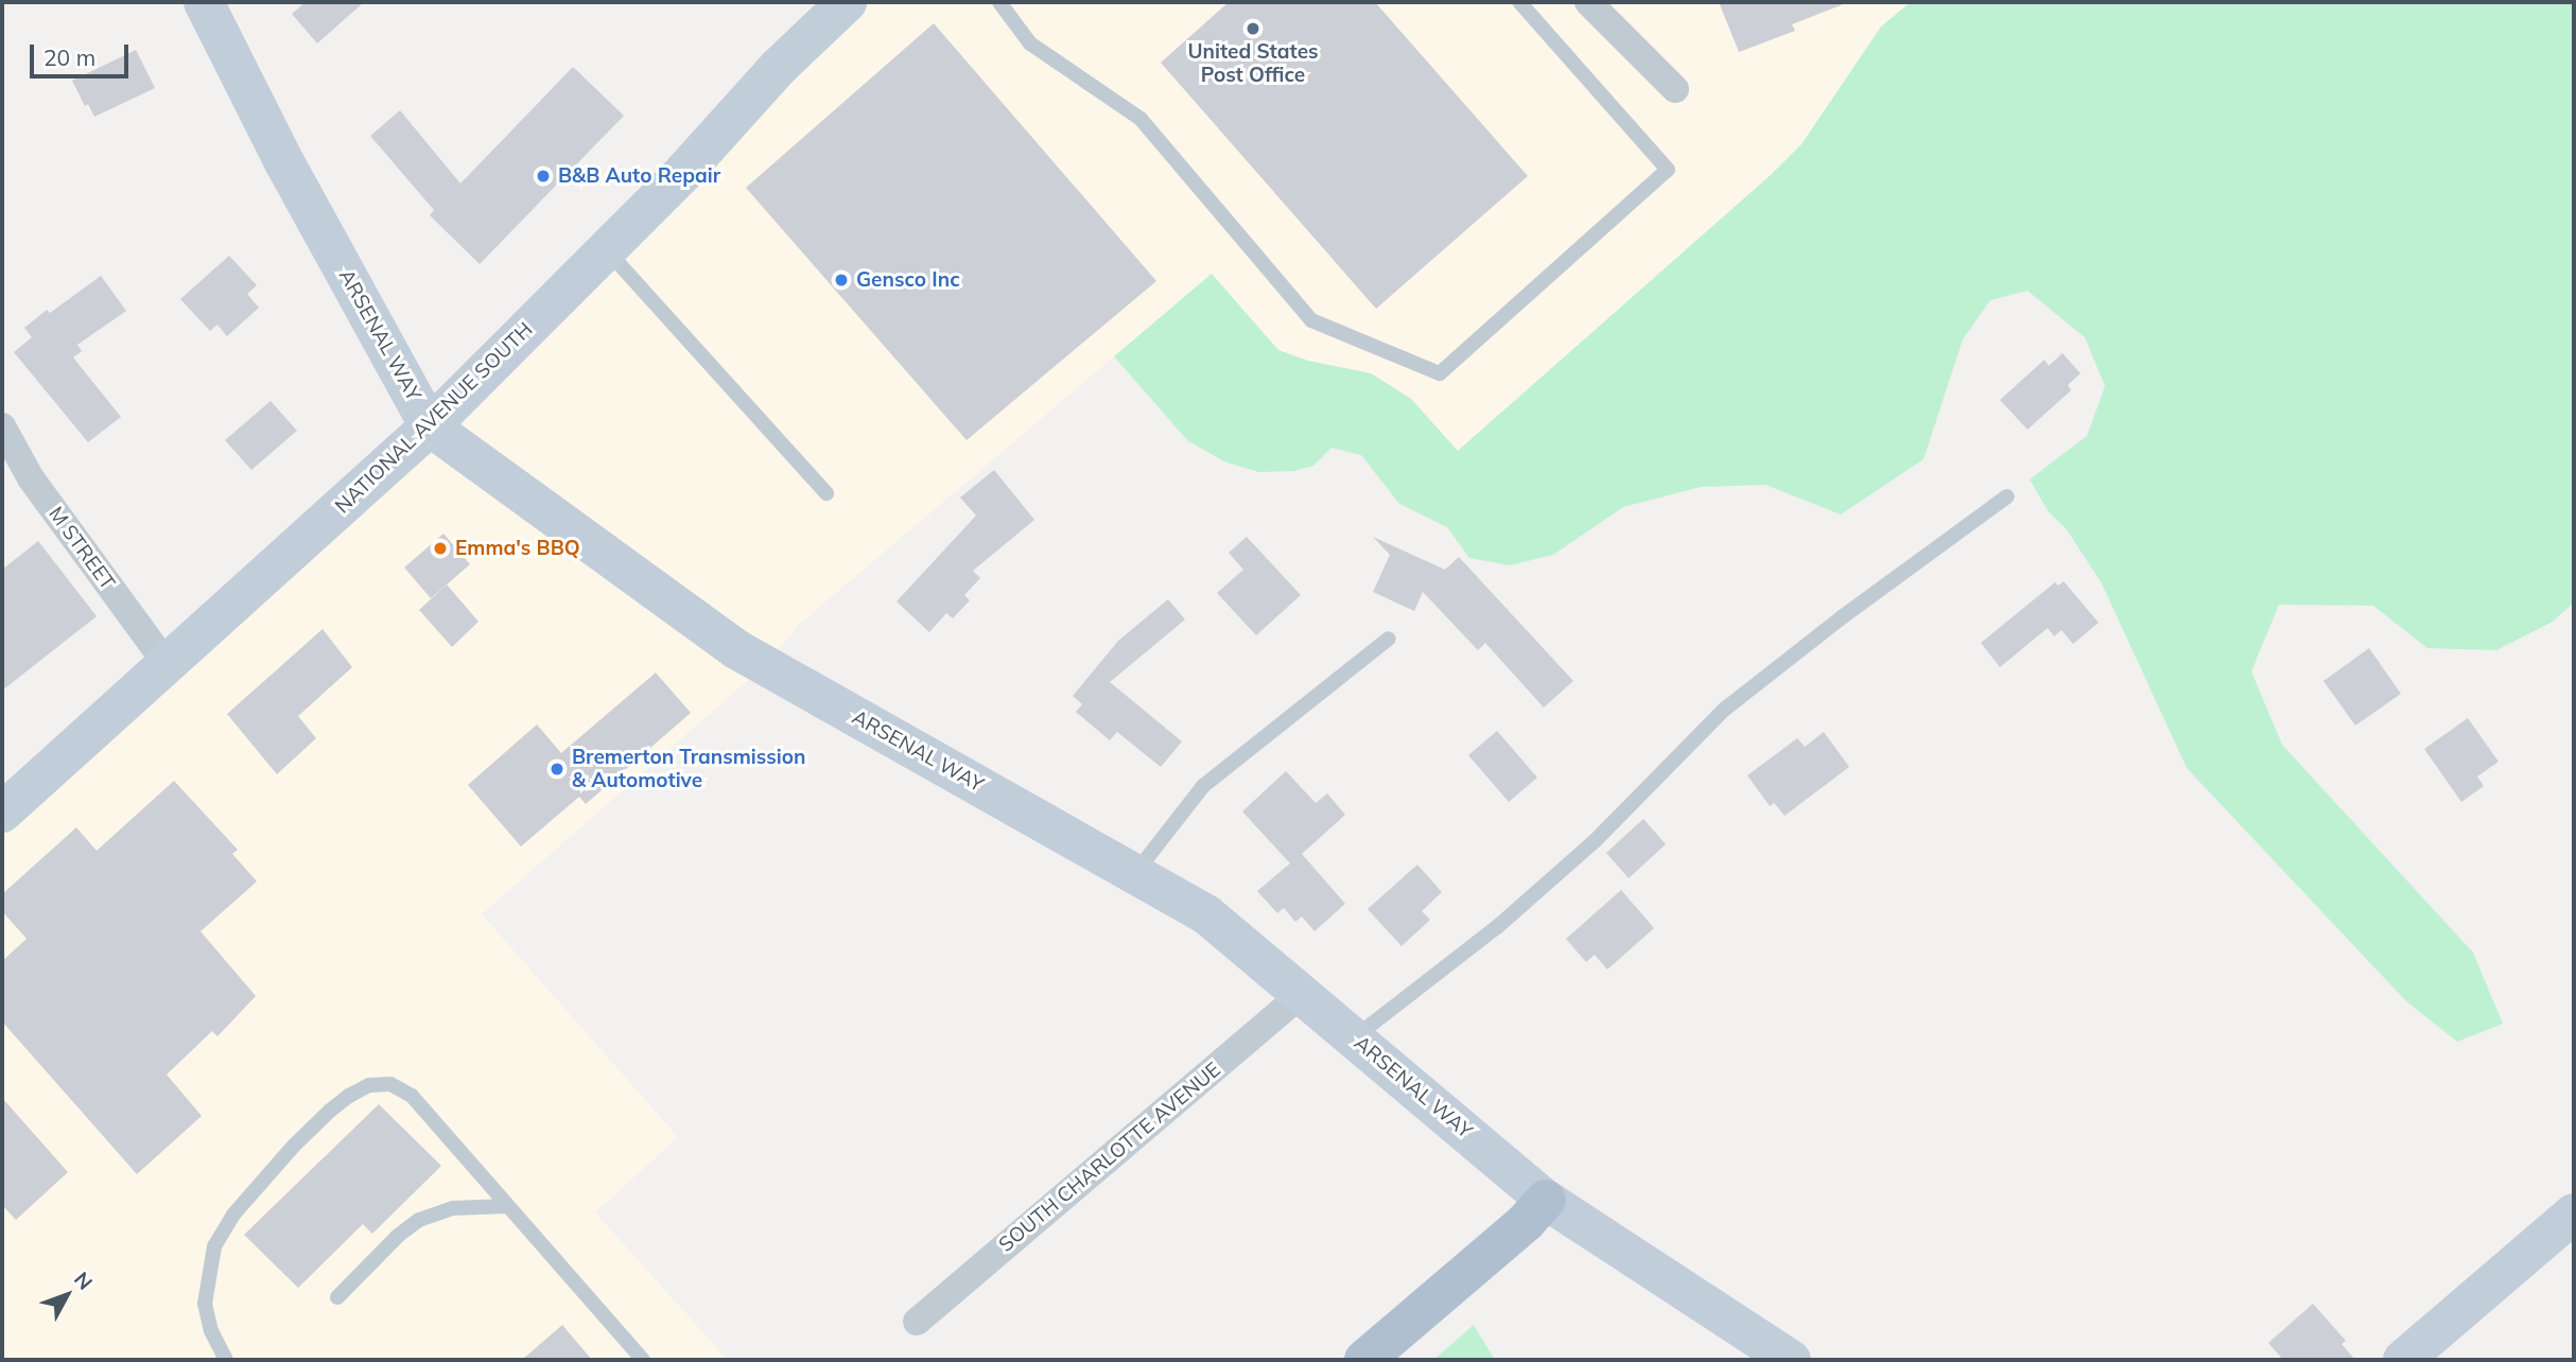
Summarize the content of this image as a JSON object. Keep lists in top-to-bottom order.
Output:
{
  "streets": {
    "main road": ["ARSENAL WAY", "NATIONAL AVENUE SOUTH"],
    "street": ["M STREET", "SOUTH CHARLOTTE AVENUE"]
  },
  "crossings": [
    ["ARSENAL WAY", "NATIONAL AVENUE SOUTH"],
    ["ARSENAL WAY", "SOUTH CHARLOTTE AVENUE"],
    ["NATIONAL AVENUE SOUTH", "M STREET"]
  ],
  "places": [
    "United States Post Office",
    "B&B Auto Repair",
    "Gensco Inc",
    "Emma's BBQ",
    "Bremerton Transmission & Automotive"
  ],
  "scale_bar": "20 m",
  "north": "top right"
}
